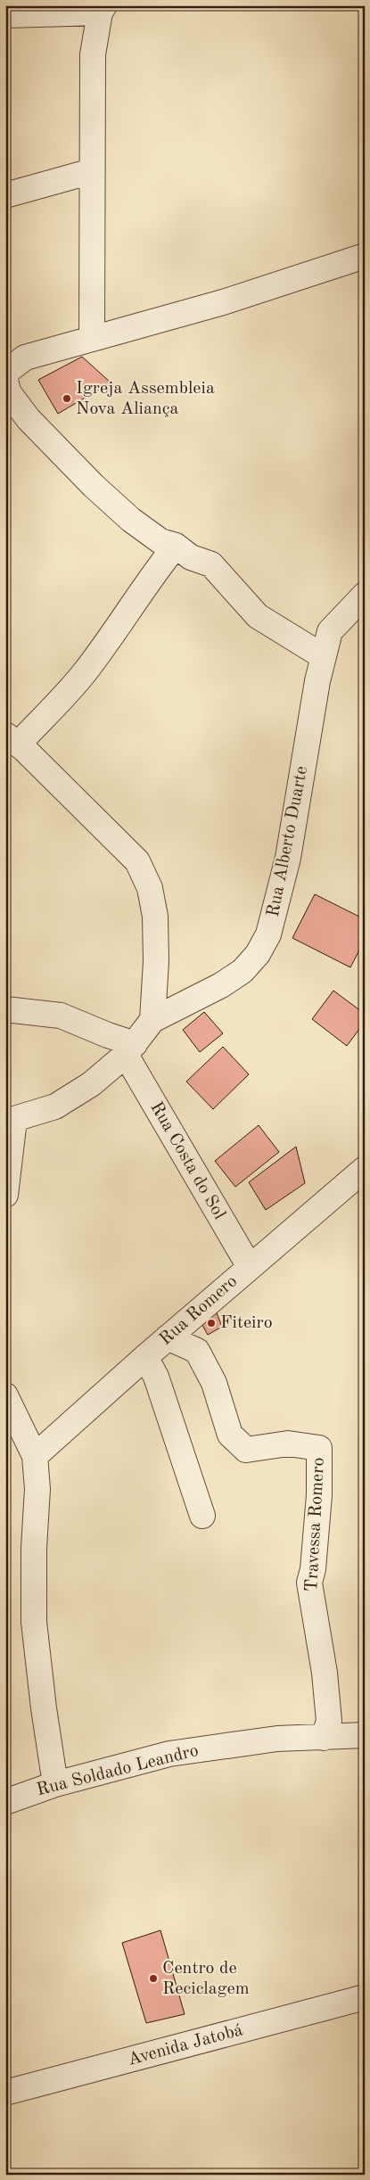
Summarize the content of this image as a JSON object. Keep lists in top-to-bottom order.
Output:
{
  "streets": {
    "street": [
      "Rua Alberto Duarte",
      "Rua Costa do Sol",
      "Rua Romero",
      "Travessa Romero",
      "Rua Soldado Leandro",
      "Avenida Jatobá"
    ]
  },
  "crossings": [
    ["Rua Alberto Duarte", "Rua Costa do Sol"],
    ["Rua Costa do Sol", "Rua Romero"],
    ["Rua Romero", "Travessa Romero"],
    ["Travessa Romero", "Rua Soldado Leandro"]
  ],
  "places": ["Igreja Assembleia Nova Aliança", "Fiteiro", "Centro de Reciclagem"]
}
